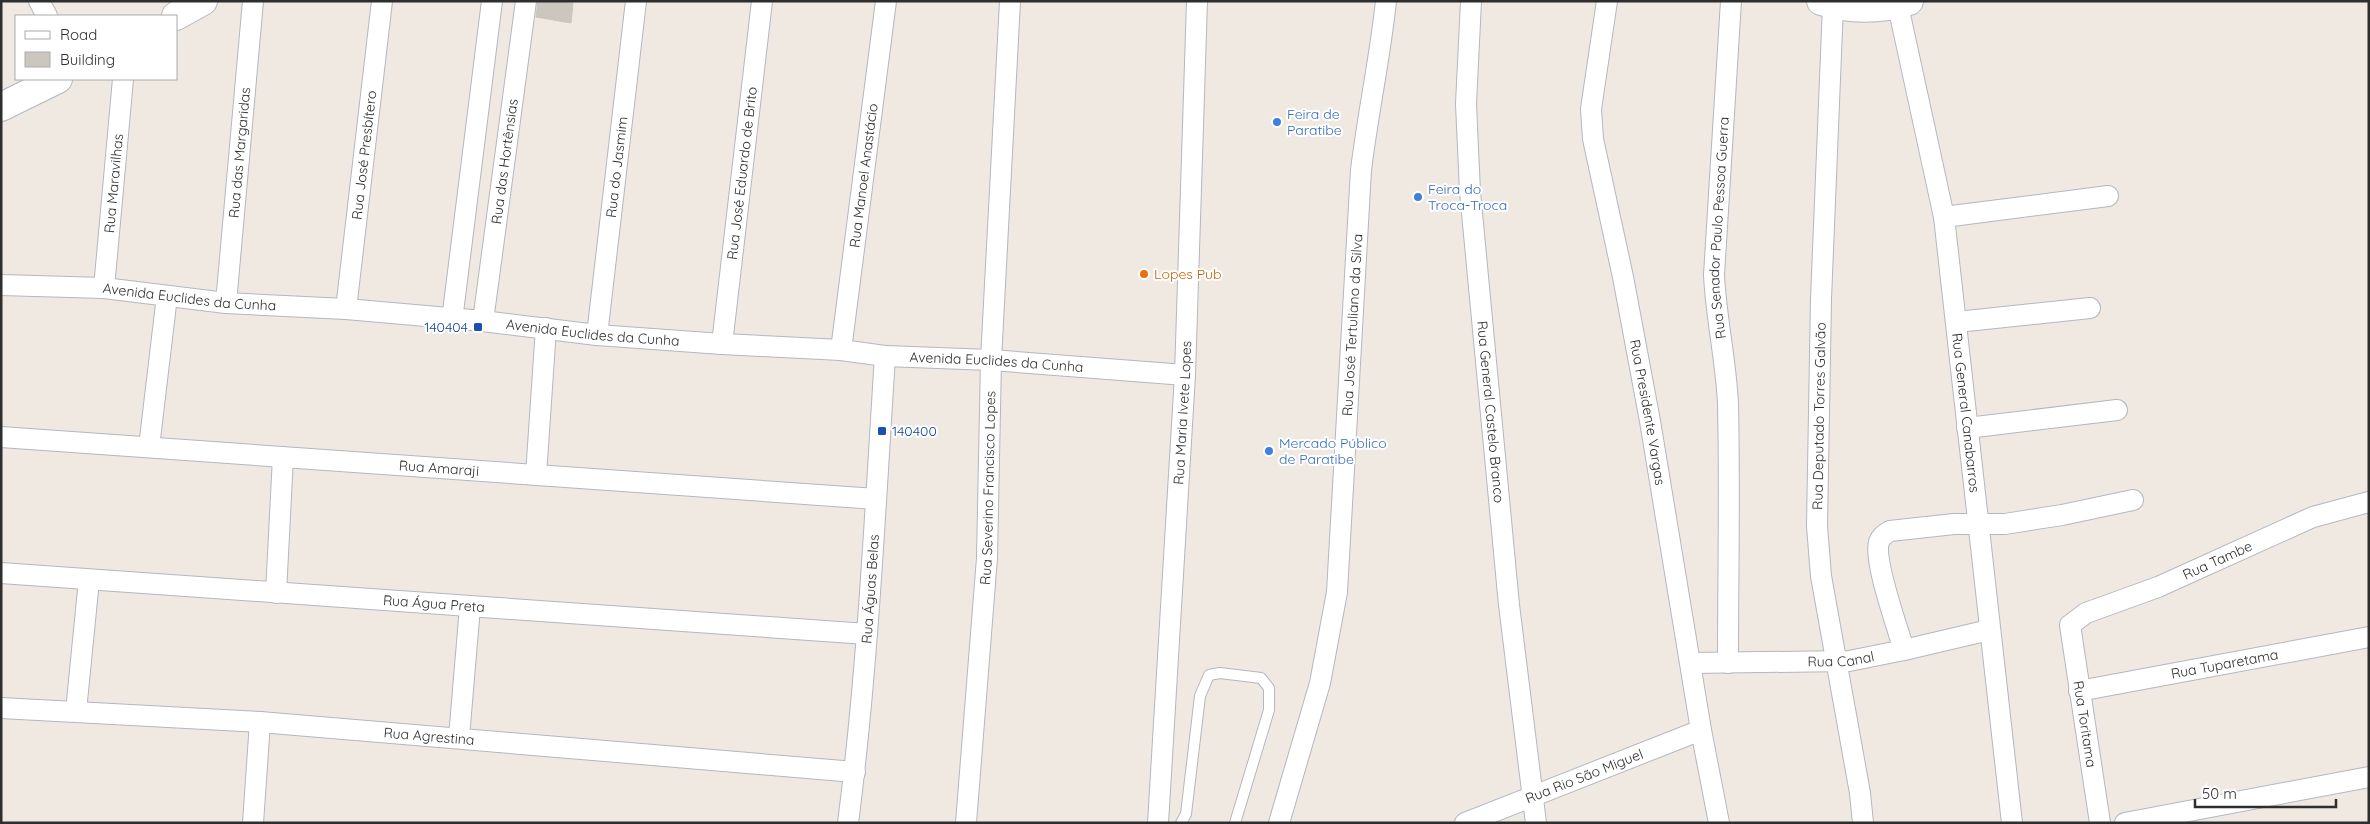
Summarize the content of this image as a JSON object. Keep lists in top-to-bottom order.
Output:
{
  "streets": {
    "street": [
      "Rua das Margaridas",
      "Rua José Presbítero",
      "Rua das Hortênsias",
      "Rua do Jasmim",
      "Rua José Eduardo de Brito",
      "Rua Manoel Anastácio",
      "Rua Maravilhas",
      "Rua Senador Paulo Pessoa Guerra",
      "Avenida Euclides da Cunha",
      "Rua José Tertuliano da Silva",
      "Rua Maria Ivete Lopes",
      "Rua Presidente Vargas",
      "Rua General Canabarros",
      "Rua General Castelo Branco",
      "Rua Deputado Torres Galvão",
      "Rua Amaraji",
      "Rua Severino Francisco Lopes",
      "Rua Tambe",
      "Rua Águas Belas",
      "Rua Água Preta",
      "Rua Canal",
      "Rua Tuparetama",
      "Rua Toritama",
      "Rua Agrestina",
      "Rua Rio São Miguel"
    ]
  },
  "crossings": [
    ["Rua das Margaridas", "Avenida Euclides da Cunha"],
    ["Rua José Presbítero", "Avenida Euclides da Cunha"],
    ["Rua das Hortênsias", "Avenida Euclides da Cunha"],
    ["Rua do Jasmim", "Avenida Euclides da Cunha"],
    ["Rua José Eduardo de Brito", "Avenida Euclides da Cunha"],
    ["Rua Manoel Anastácio", "Avenida Euclides da Cunha"],
    ["Rua Maravilhas", "Avenida Euclides da Cunha"],
    ["Rua Senador Paulo Pessoa Guerra", "Rua Canal"],
    ["Avenida Euclides da Cunha", "Rua Maria Ivete Lopes"],
    ["Avenida Euclides da Cunha", "Rua Severino Francisco Lopes"],
    ["Avenida Euclides da Cunha", "Rua Águas Belas"],
    ["Rua Presidente Vargas", "Rua Canal"],
    ["Rua Presidente Vargas", "Rua Rio São Miguel"],
    ["Rua General Canabarros", "Rua Canal"],
    ["Rua General Castelo Branco", "Rua Rio São Miguel"],
    ["Rua Deputado Torres Galvão", "Rua Canal"],
    ["Rua Amaraji", "Rua Águas Belas"],
    ["Rua Tambe", "Rua Toritama"],
    ["Rua Águas Belas", "Rua Água Preta"],
    ["Rua Águas Belas", "Rua Agrestina"],
    ["Rua Tuparetama", "Rua Toritama"]
  ],
  "places": {
    "other": [
      "Feira de Paratibe",
      "Feira do Troca-Troca",
      "Lopes Pub",
      "Mercado Público de Paratibe"
    ],
    "transit": ["140404", "140400"]
  },
  "legend": ["Road", "Building"],
  "scale_bar": "50 m"
}
